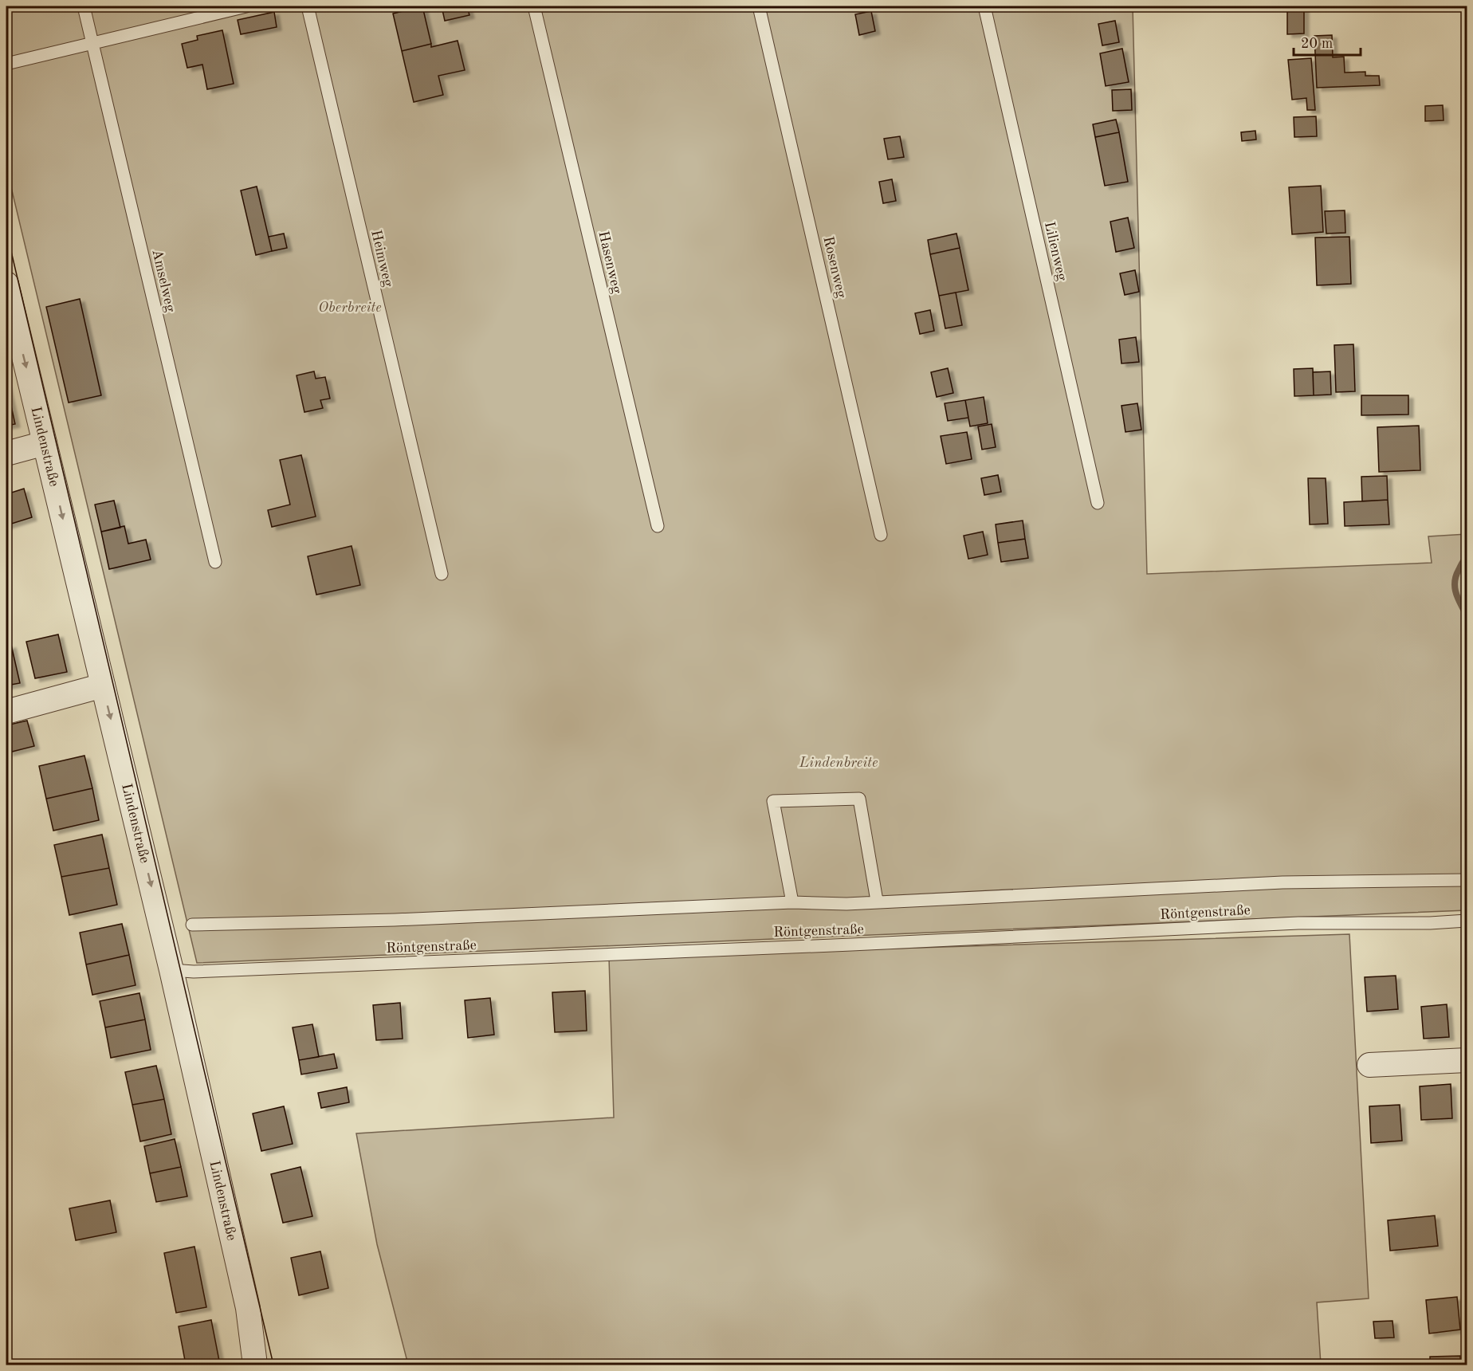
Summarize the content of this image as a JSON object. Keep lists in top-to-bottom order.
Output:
{
  "streets": {
    "street": ["Lindenstraße"],
    "lane": [
      "Lilienweg",
      "Heimweg",
      "Hasenweg",
      "Rosenweg",
      "Amselweg",
      "Röntgenstraße"
    ]
  },
  "crossings": [
    ["Lindenstraße", "Röntgenstraße"]
  ],
  "one_way": ["Lindenstraße"],
  "parks": ["Oberbreite", "Lindenbreite"],
  "scale_bar": "20 m"
}
